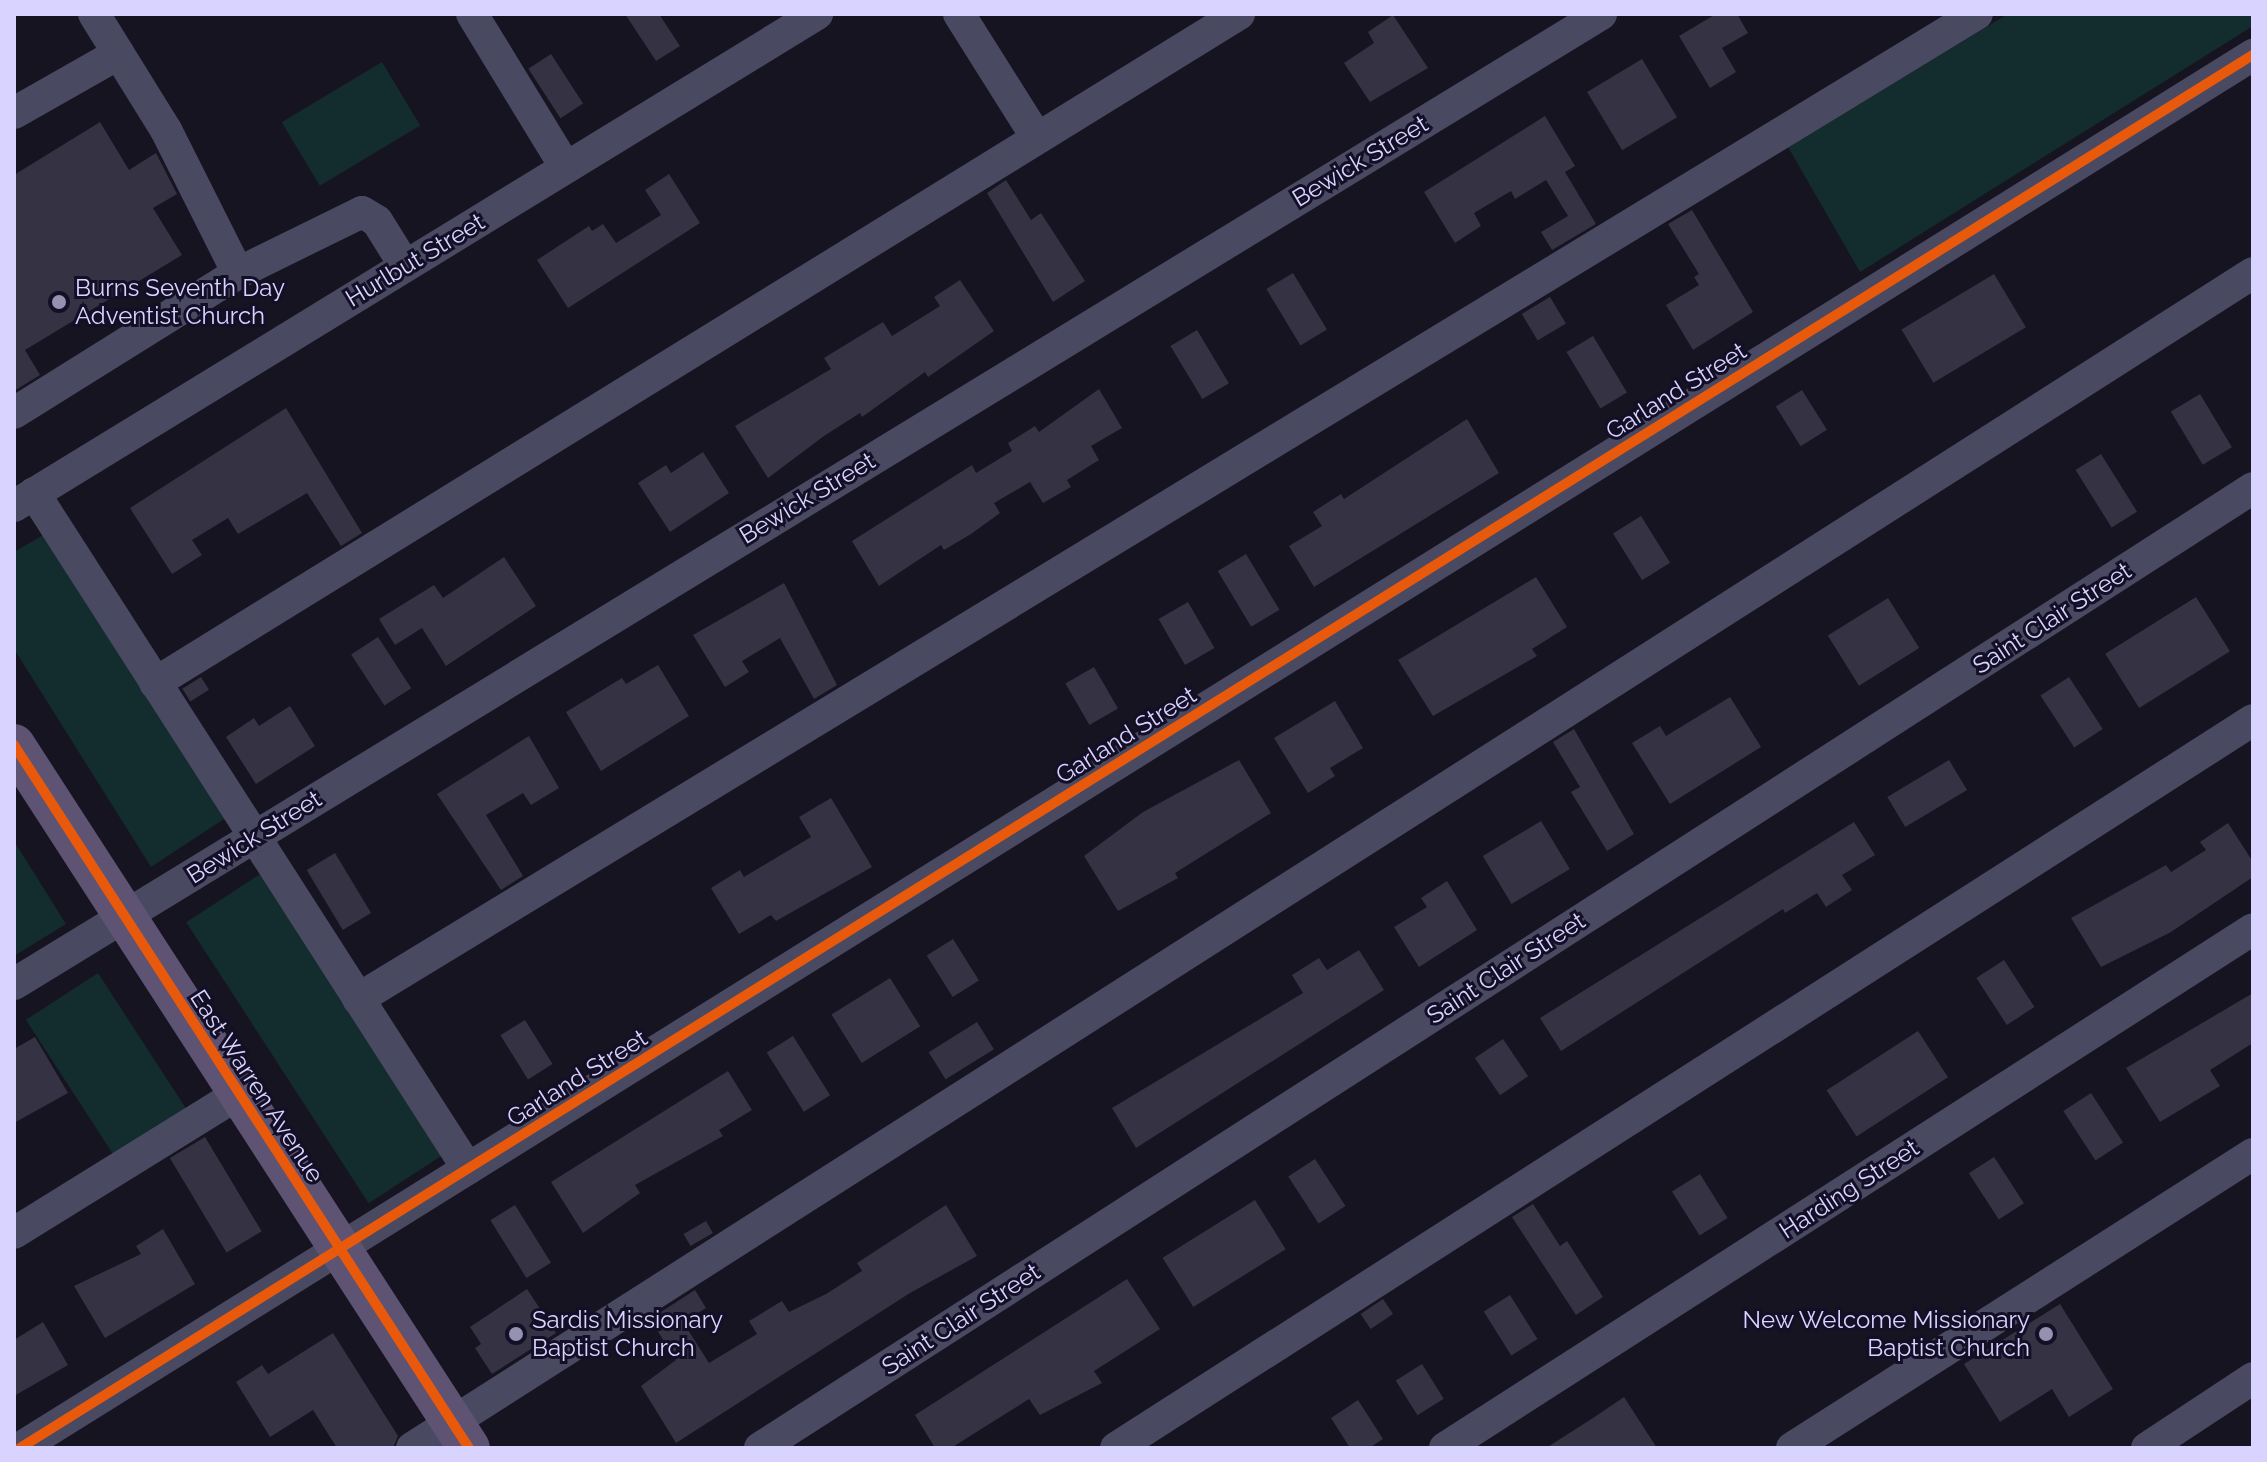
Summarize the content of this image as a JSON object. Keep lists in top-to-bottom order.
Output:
{
  "streets": {
    "main road": ["East Warren Avenue"],
    "street": [
      "Bewick Street",
      "Hurlbut Street",
      "Garland Street",
      "Saint Clair Street",
      "Harding Street"
    ]
  },
  "crossings": [
    ["Bewick Street", "East Warren Avenue"],
    ["Garland Street", "East Warren Avenue"]
  ],
  "places": ["Burns Seventh Day Adventist Church", "Sardis Missionary Baptist Church", "New Welcome Missionary Baptist Church"]
}
